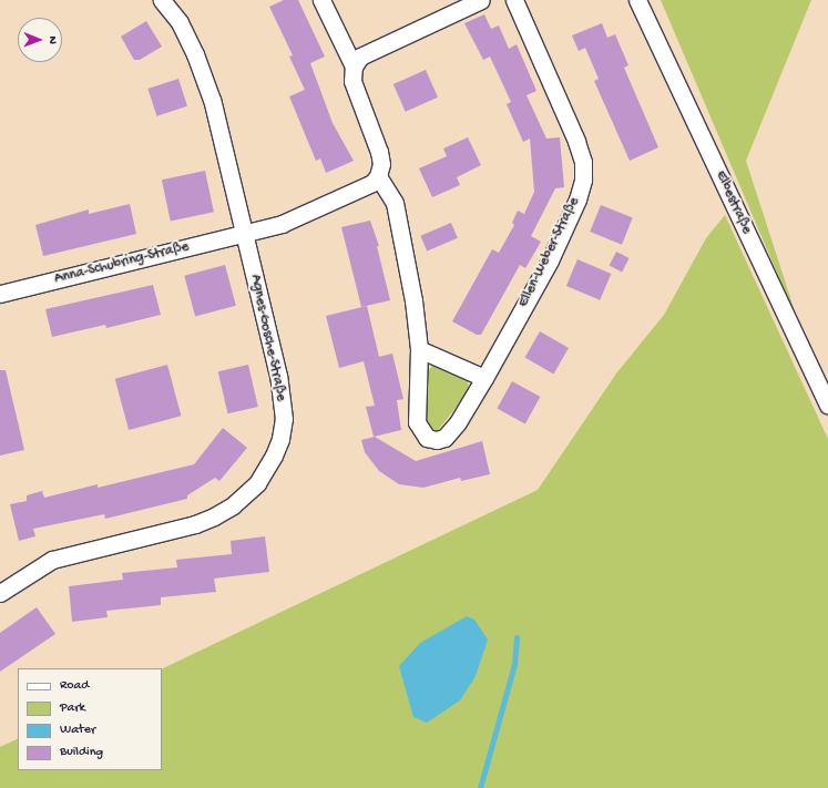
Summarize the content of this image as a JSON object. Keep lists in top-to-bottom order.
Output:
{
  "streets": {
    "street": [
      "Elbestraße",
      "Ellen-Weber-Straße",
      "Anna-Schubring-Straße",
      "Agnes-Gosche-Straße"
    ]
  },
  "crossings": [
    ["Anna-Schubring-Straße", "Agnes-Gosche-Straße"]
  ],
  "legend": [
    "Road",
    "Park",
    "Water",
    "Building"
  ],
  "north": "right"
}
